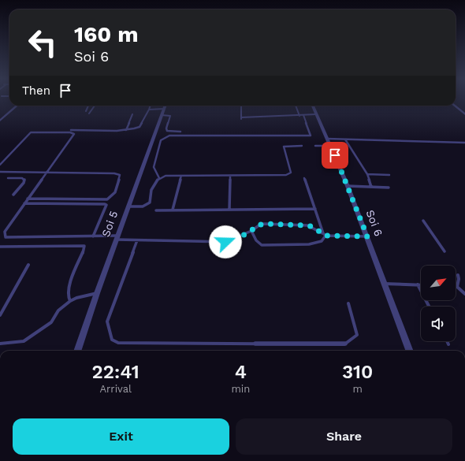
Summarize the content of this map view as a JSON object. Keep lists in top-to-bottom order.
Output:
{
  "streets": {
    "street": ["Soi 6", "Soi 5"]
  },
  "north": "top right",
  "page": {
    "turn": ["160 m", "Soi 6"],
    "then": "Then",
    "eta": [
      "22:41",
      "Arrival",
      "4",
      "min",
      "310",
      "m"
    ],
    "buttons": ["Exit", "Share"]
  }
}
